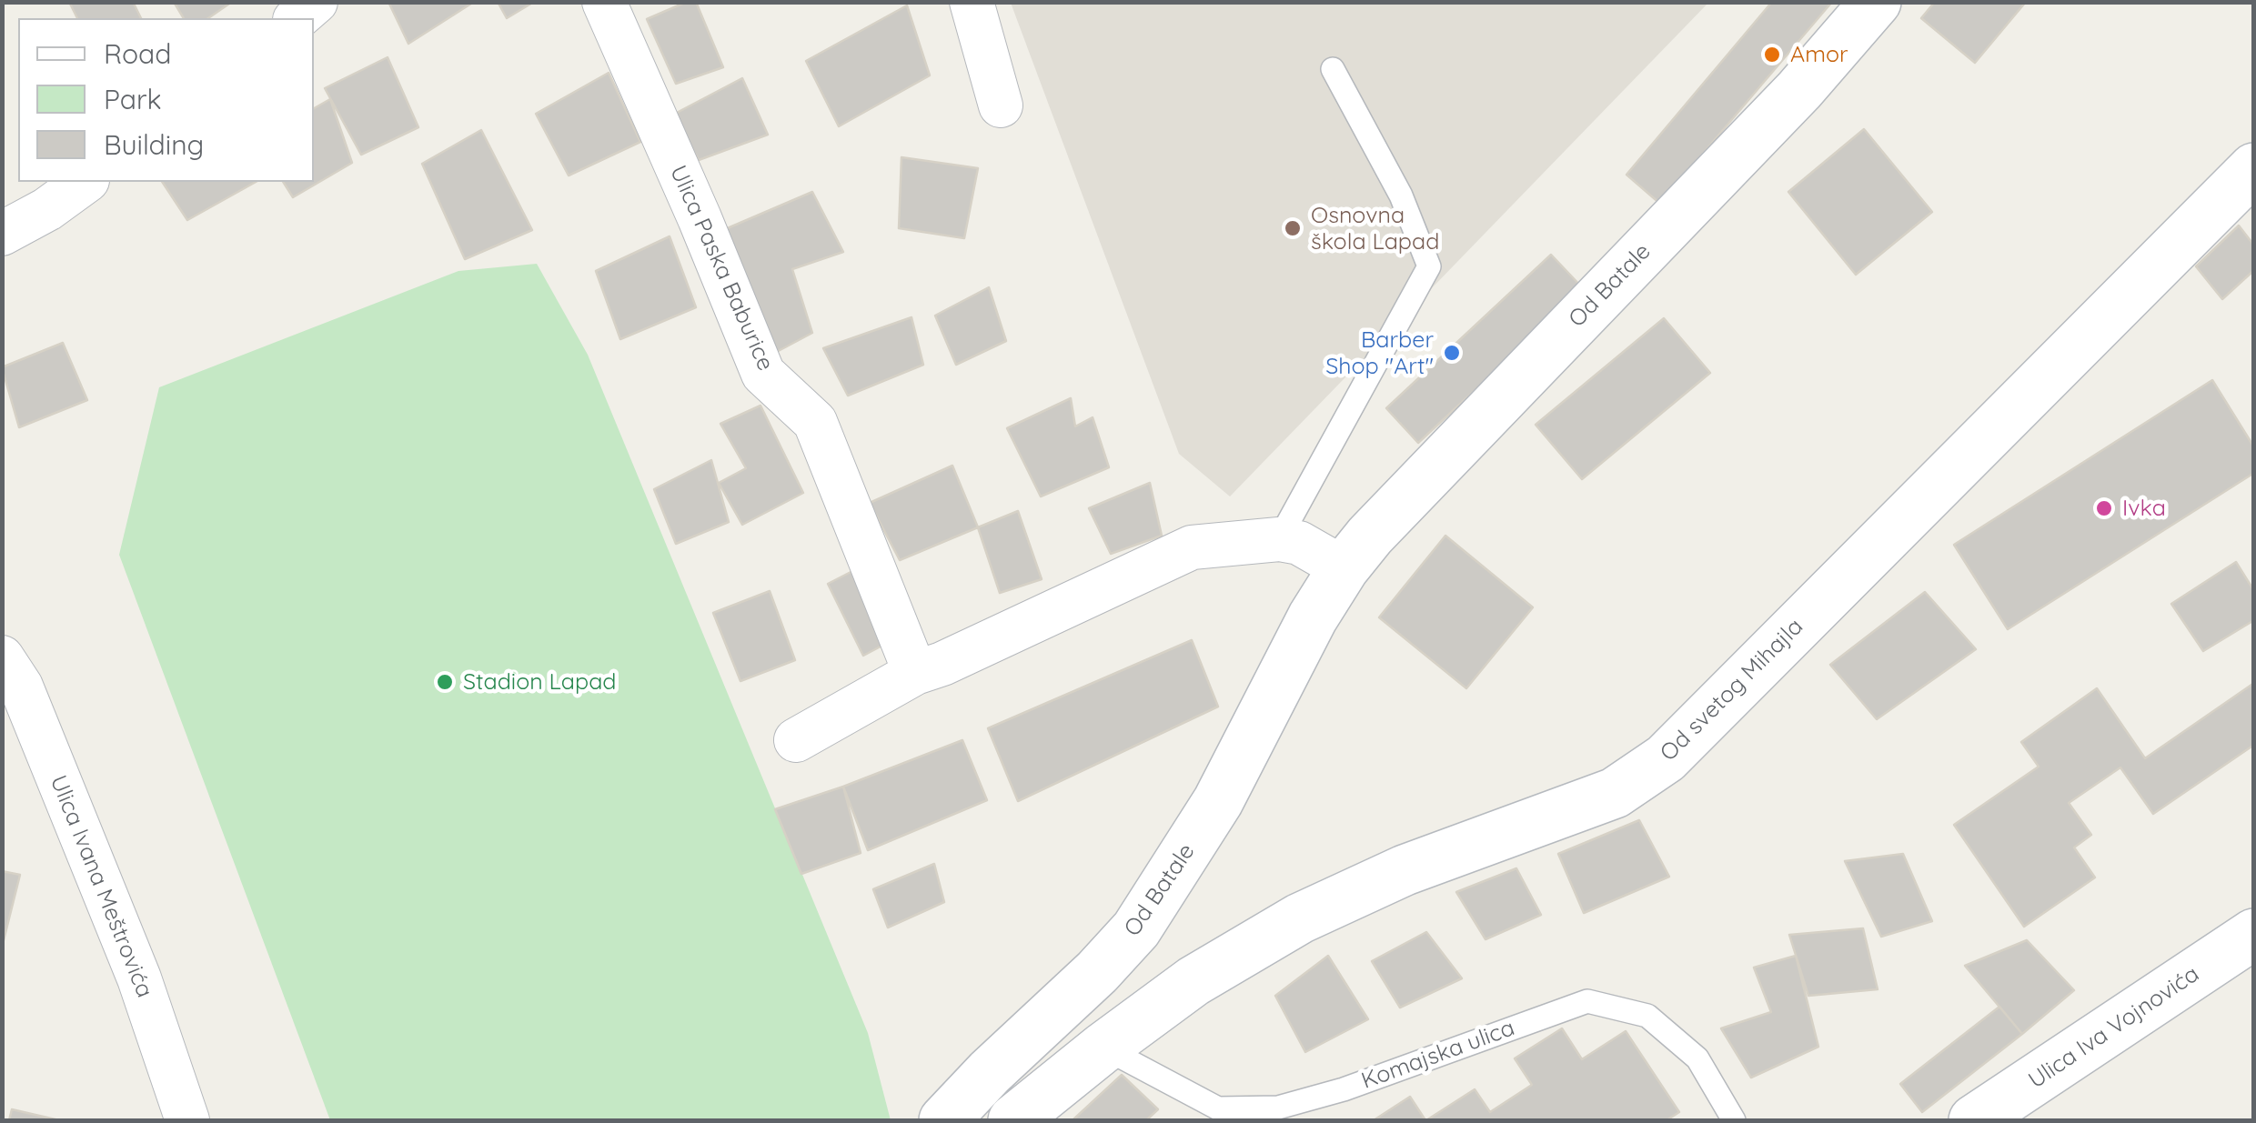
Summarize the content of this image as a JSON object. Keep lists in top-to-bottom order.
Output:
{
  "streets": {
    "main road": ["Od Batale", "Od svetog Mihajla", "Ulica Iva Vojnovića"],
    "street": ["Ulica Paska Baburice", "Ulica Ivana Meštrovića"],
    "lane": ["Komajska ulica"]
  },
  "crossings": [
    ["Od svetog Mihajla", "Komajska ulica"]
  ],
  "places": [
    "Amor",
    "Osnovna škola Lapad",
    "Barber Shop \"Art\"",
    "Ivka",
    "Stadion Lapad"
  ],
  "legend": ["Road", "Park", "Building"]
}
